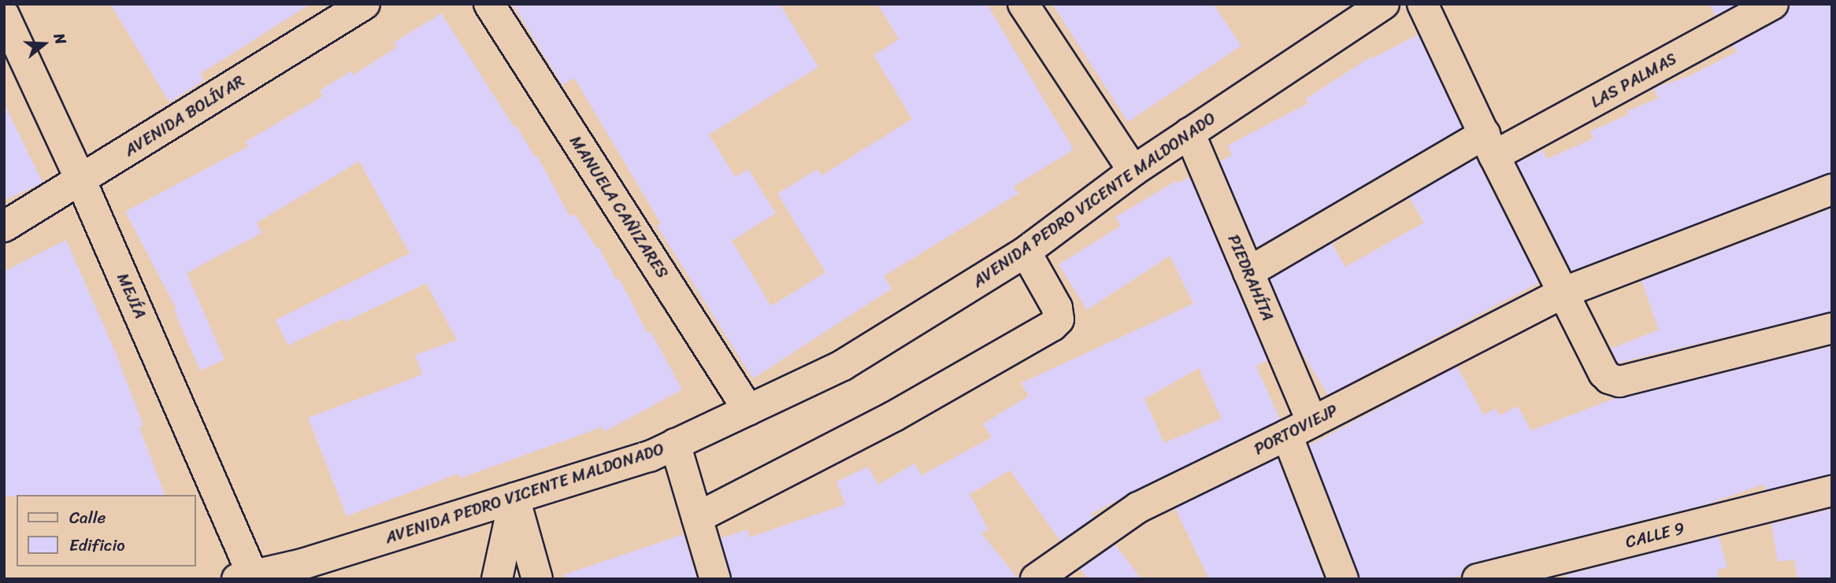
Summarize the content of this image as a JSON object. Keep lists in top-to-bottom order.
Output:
{
  "streets": {
    "street": [
      "LAS PALMAS",
      "AVENIDA BOLÍVAR",
      "AVENIDA PEDRO VICENTE MALDONADO",
      "MANUELA CAÑIZARES",
      "PIEDRAHÍTA",
      "MEJÍA",
      "PORTOVIEJP",
      "CALLE 9"
    ]
  },
  "crossings": [
    ["LAS PALMAS", "PIEDRAHÍTA"],
    ["AVENIDA BOLÍVAR", "MEJÍA"],
    ["AVENIDA PEDRO VICENTE MALDONADO", "MANUELA CAÑIZARES"],
    ["AVENIDA PEDRO VICENTE MALDONADO", "PIEDRAHÍTA"],
    ["AVENIDA PEDRO VICENTE MALDONADO", "MEJÍA"],
    ["PIEDRAHÍTA", "PORTOVIEJP"]
  ],
  "legend": ["Calle", "Edificio"],
  "north": "right"
}
